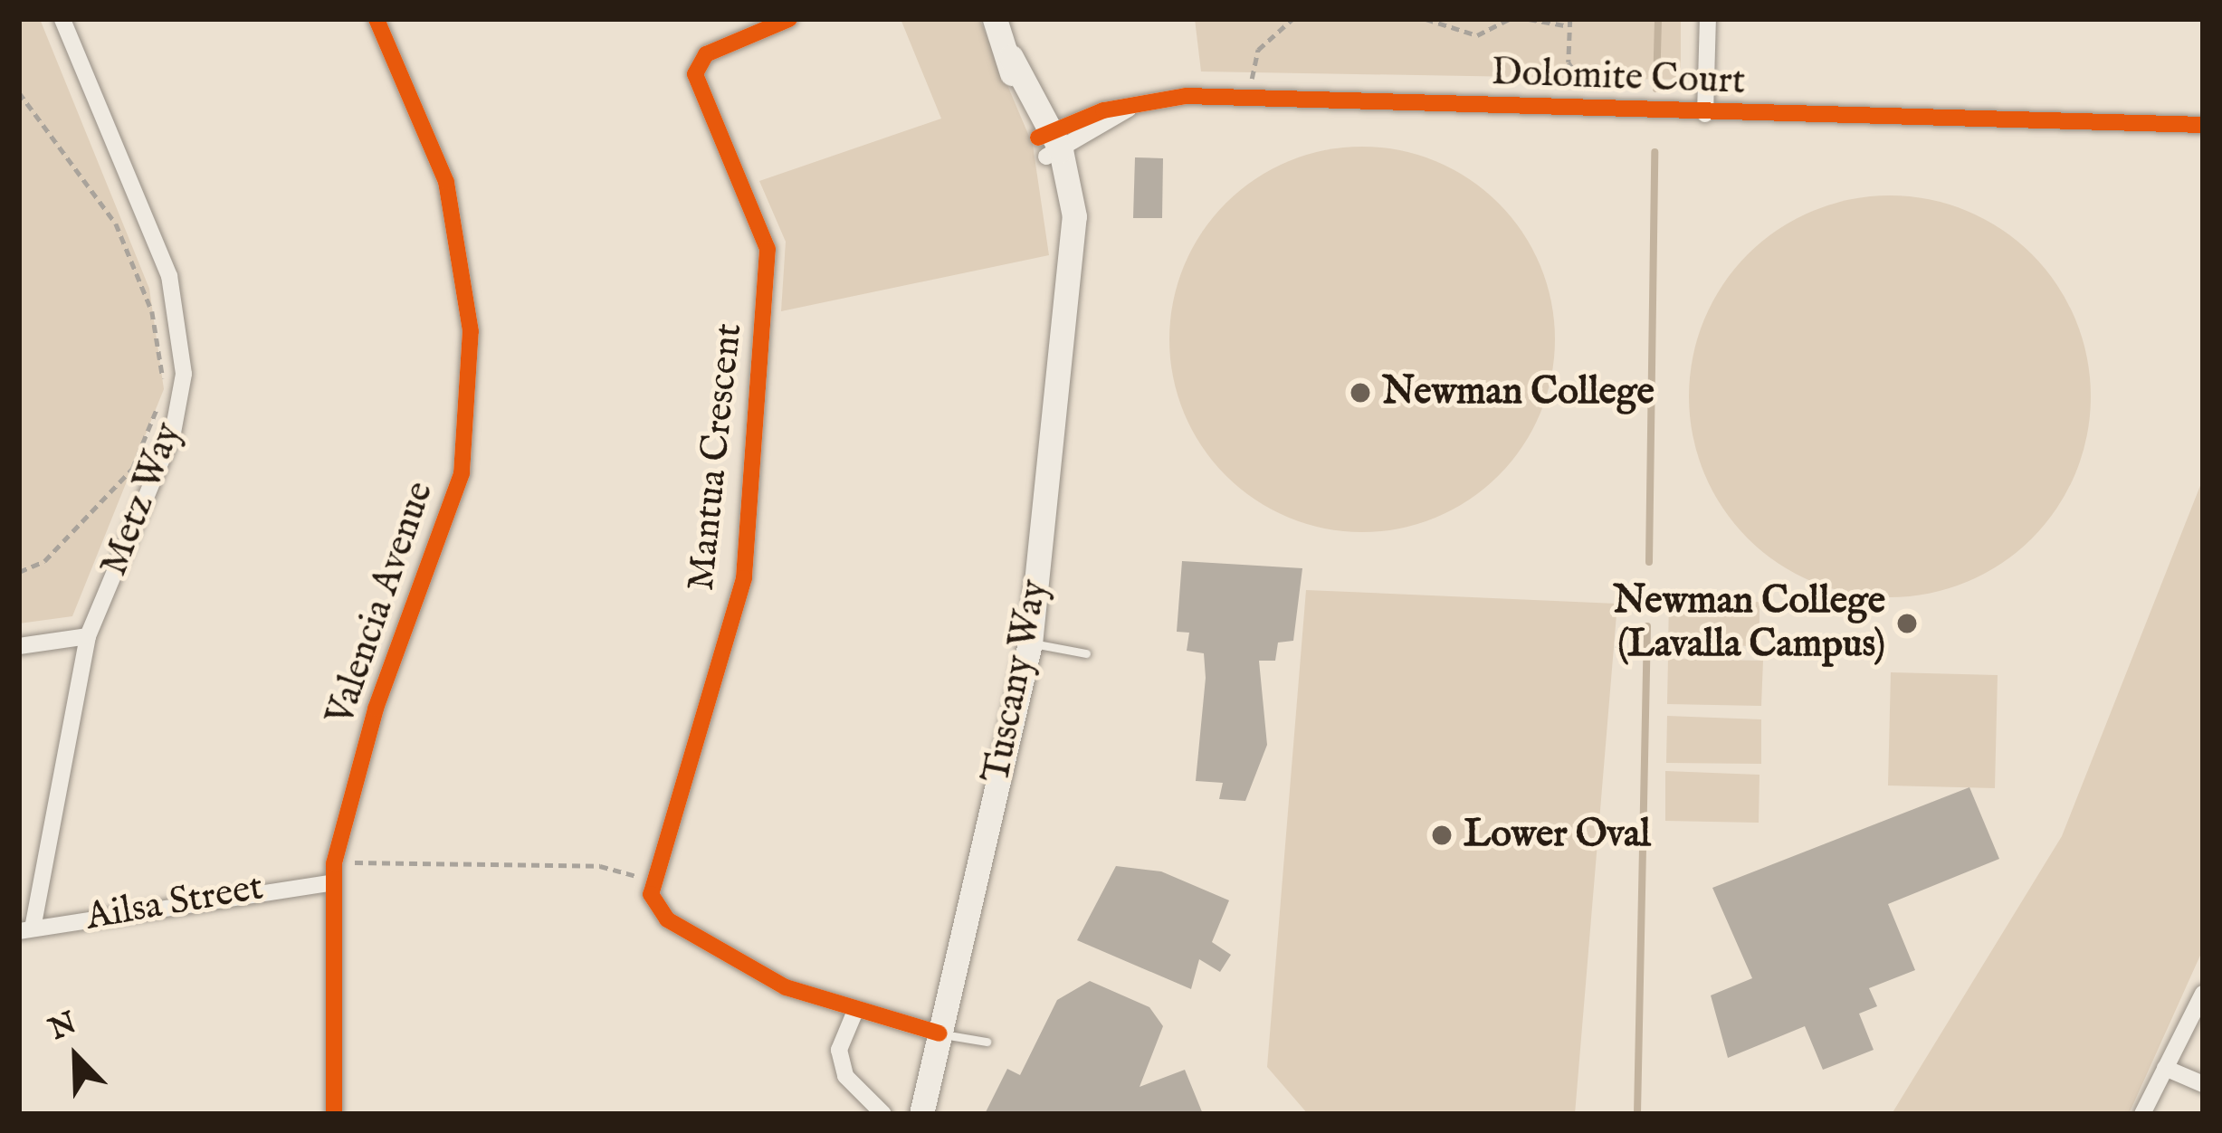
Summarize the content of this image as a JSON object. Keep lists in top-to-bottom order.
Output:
{
  "streets": {
    "street": [
      "Dolomite Court",
      "Mantua Crescent",
      "Metz Way",
      "Valencia Avenue",
      "Tuscany Way",
      "Ailsa Street"
    ]
  },
  "crossings": [
    ["Dolomite Court", "Tuscany Way"],
    ["Metz Way", "Ailsa Street"],
    ["Valencia Avenue", "Ailsa Street"]
  ],
  "places": ["Newman College", "Newman College (Lavalla Campus)", "Lower Oval"],
  "north": "top left"
}
